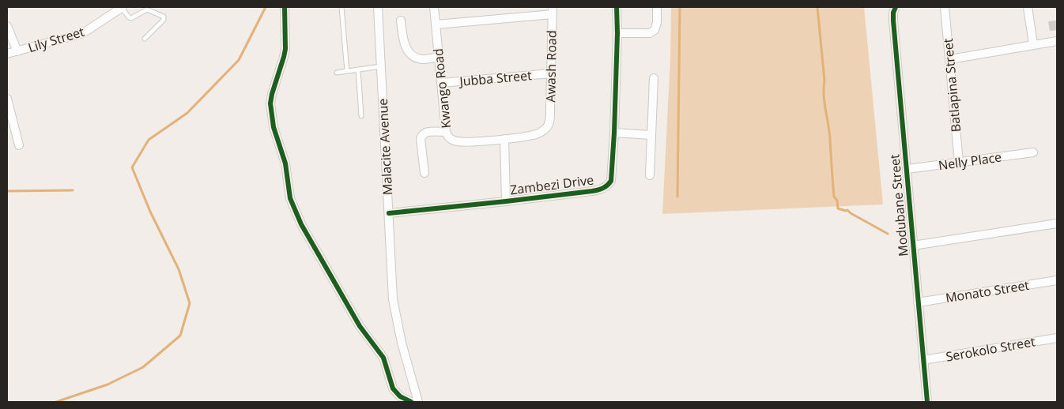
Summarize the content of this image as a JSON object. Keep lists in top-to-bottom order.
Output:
{
  "streets": {
    "street": [
      "Lily Street",
      "Awash Road",
      "Jubba Street",
      "Batlapina Street",
      "Kwango Road",
      "Malacite Avenue",
      "Nelly Place",
      "Zambezi Drive",
      "Modubane Street",
      "Monato Street",
      "Serokolo Street"
    ]
  },
  "crossings": [
    ["Awash Road", "Jubba Street"],
    ["Awash Road", "Kwango Road"],
    ["Jubba Street", "Kwango Road"],
    ["Batlapina Street", "Nelly Place"],
    ["Malacite Avenue", "Zambezi Drive"],
    ["Nelly Place", "Modubane Street"],
    ["Modubane Street", "Monato Street"],
    ["Modubane Street", "Serokolo Street"]
  ]
}
